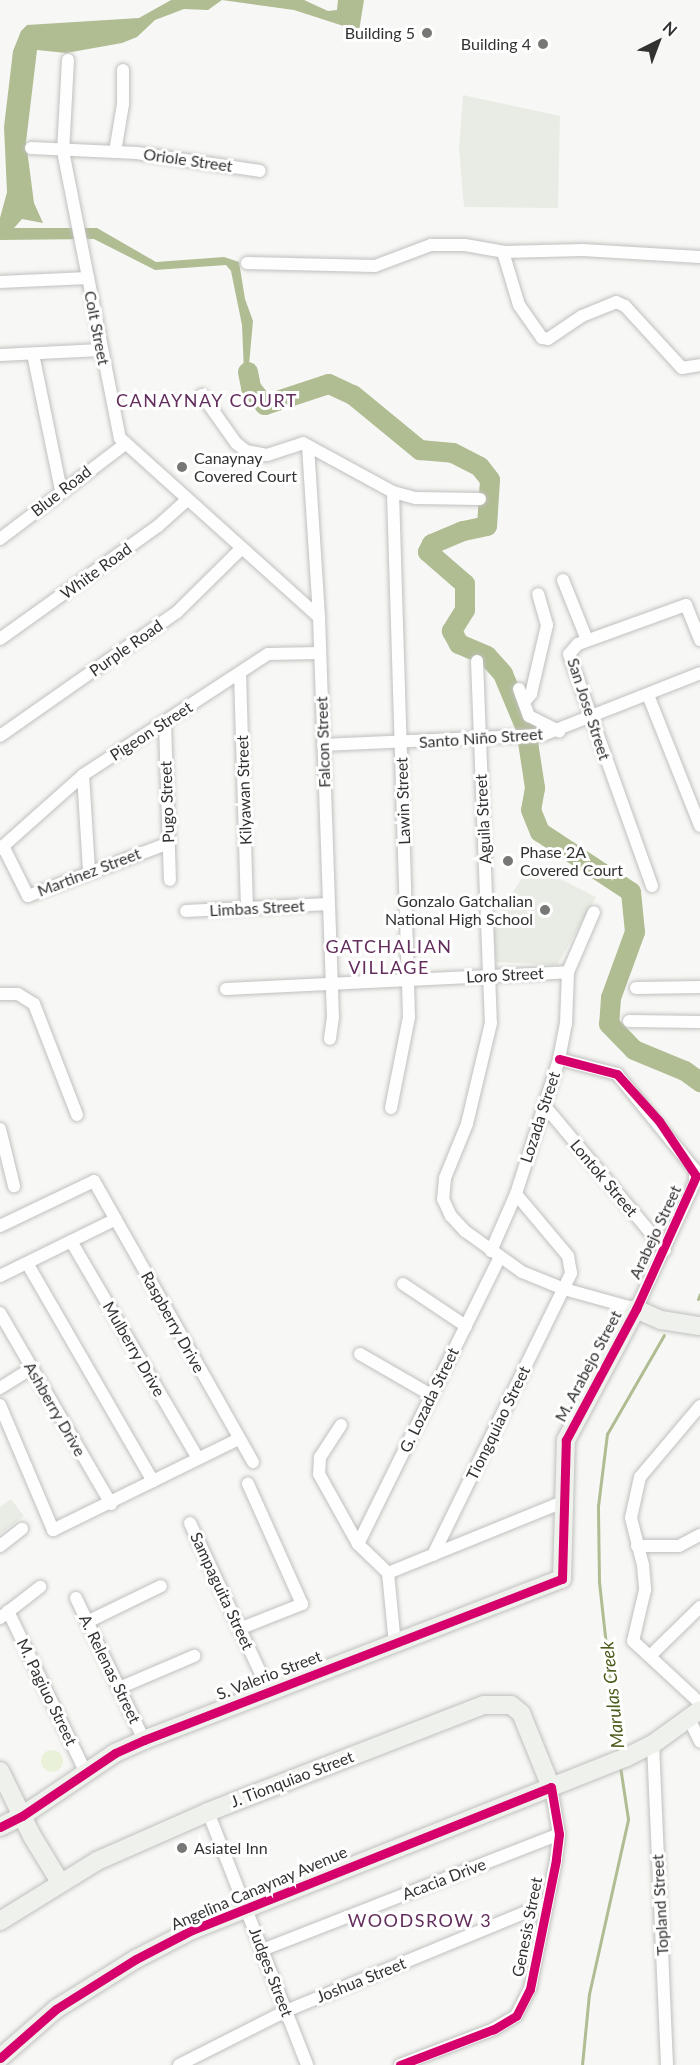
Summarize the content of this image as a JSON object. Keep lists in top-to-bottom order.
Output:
{
  "streets": {
    "street": [
      "Oriole Street",
      "Colt Street",
      "Blue Road",
      "White Road",
      "Purple Road",
      "San Jose Street",
      "Pigeon Street",
      "Santo Niño Street",
      "Falcon Street",
      "Kilyawan Street",
      "Lawin Street",
      "Pugo Street",
      "Aguila Street",
      "Martinez Street",
      "Limbas Street",
      "Loro Street",
      "Lozada Street",
      "Lontok Street",
      "Arabejo Street",
      "Raspberry Drive",
      "Mulberry Drive",
      "M. Arabejo Street",
      "G. Lozada Street",
      "Ashberry Drive",
      "Tiongquiao Street",
      "Sampaguita Street",
      "A. Relenas Street",
      "S. Valerio Street",
      "M. Pagiuo Street",
      "J. Tionquiao Street",
      "Acacia Drive",
      "Angelina Canaynay Avenue",
      "Topland Street",
      "Genesis Street",
      "Judges Street",
      "Joshua Street"
    ]
  },
  "crossings": [
    ["Oriole Street", "Colt Street"],
    ["Colt Street", "Blue Road"],
    ["San Jose Street", "Santo Niño Street"],
    ["Pigeon Street", "Falcon Street"],
    ["Pigeon Street", "Kilyawan Street"],
    ["Pigeon Street", "Pugo Street"],
    ["Pigeon Street", "Martinez Street"],
    ["Santo Niño Street", "Falcon Street"],
    ["Santo Niño Street", "Lawin Street"],
    ["Santo Niño Street", "Aguila Street"],
    ["Falcon Street", "Limbas Street"],
    ["Falcon Street", "Loro Street"],
    ["Kilyawan Street", "Limbas Street"],
    ["Lawin Street", "Loro Street"],
    ["Pugo Street", "Martinez Street"],
    ["Aguila Street", "Loro Street"],
    ["Aguila Street", "Lozada Street"],
    ["Aguila Street", "Arabejo Street"],
    ["Aguila Street", "M. Arabejo Street"],
    ["Aguila Street", "G. Lozada Street"],
    ["Aguila Street", "Tiongquiao Street"],
    ["Loro Street", "Lozada Street"],
    ["Lozada Street", "Lontok Street"],
    ["Lozada Street", "Arabejo Street"],
    ["Lozada Street", "G. Lozada Street"],
    ["Lozada Street", "Tiongquiao Street"],
    ["Lontok Street", "Arabejo Street"],
    ["Arabejo Street", "M. Arabejo Street"],
    ["M. Arabejo Street", "S. Valerio Street"],
    ["Sampaguita Street", "S. Valerio Street"],
    ["A. Relenas Street", "S. Valerio Street"],
    ["S. Valerio Street", "M. Pagiuo Street"],
    ["J. Tionquiao Street", "Angelina Canaynay Avenue"],
    ["J. Tionquiao Street", "Genesis Street"],
    ["J. Tionquiao Street", "Judges Street"],
    ["Acacia Drive", "Genesis Street"],
    ["Acacia Drive", "Judges Street"],
    ["Angelina Canaynay Avenue", "Topland Street"],
    ["Angelina Canaynay Avenue", "Genesis Street"],
    ["Angelina Canaynay Avenue", "Judges Street"],
    ["Genesis Street", "Joshua Street"],
    ["Judges Street", "Joshua Street"]
  ],
  "districts": ["CANAYNAY COURT", "GATCHALIAN VILLAGE", "WOODSROW 3"],
  "water": ["Marulas Creek"],
  "places": [
    "Building 5",
    "Building 4",
    "Canaynay Covered Court",
    "Phase 2A Covered Court",
    "Gonzalo Gatchalian National High School",
    "Asiatel Inn"
  ],
  "north": "top right"
}
